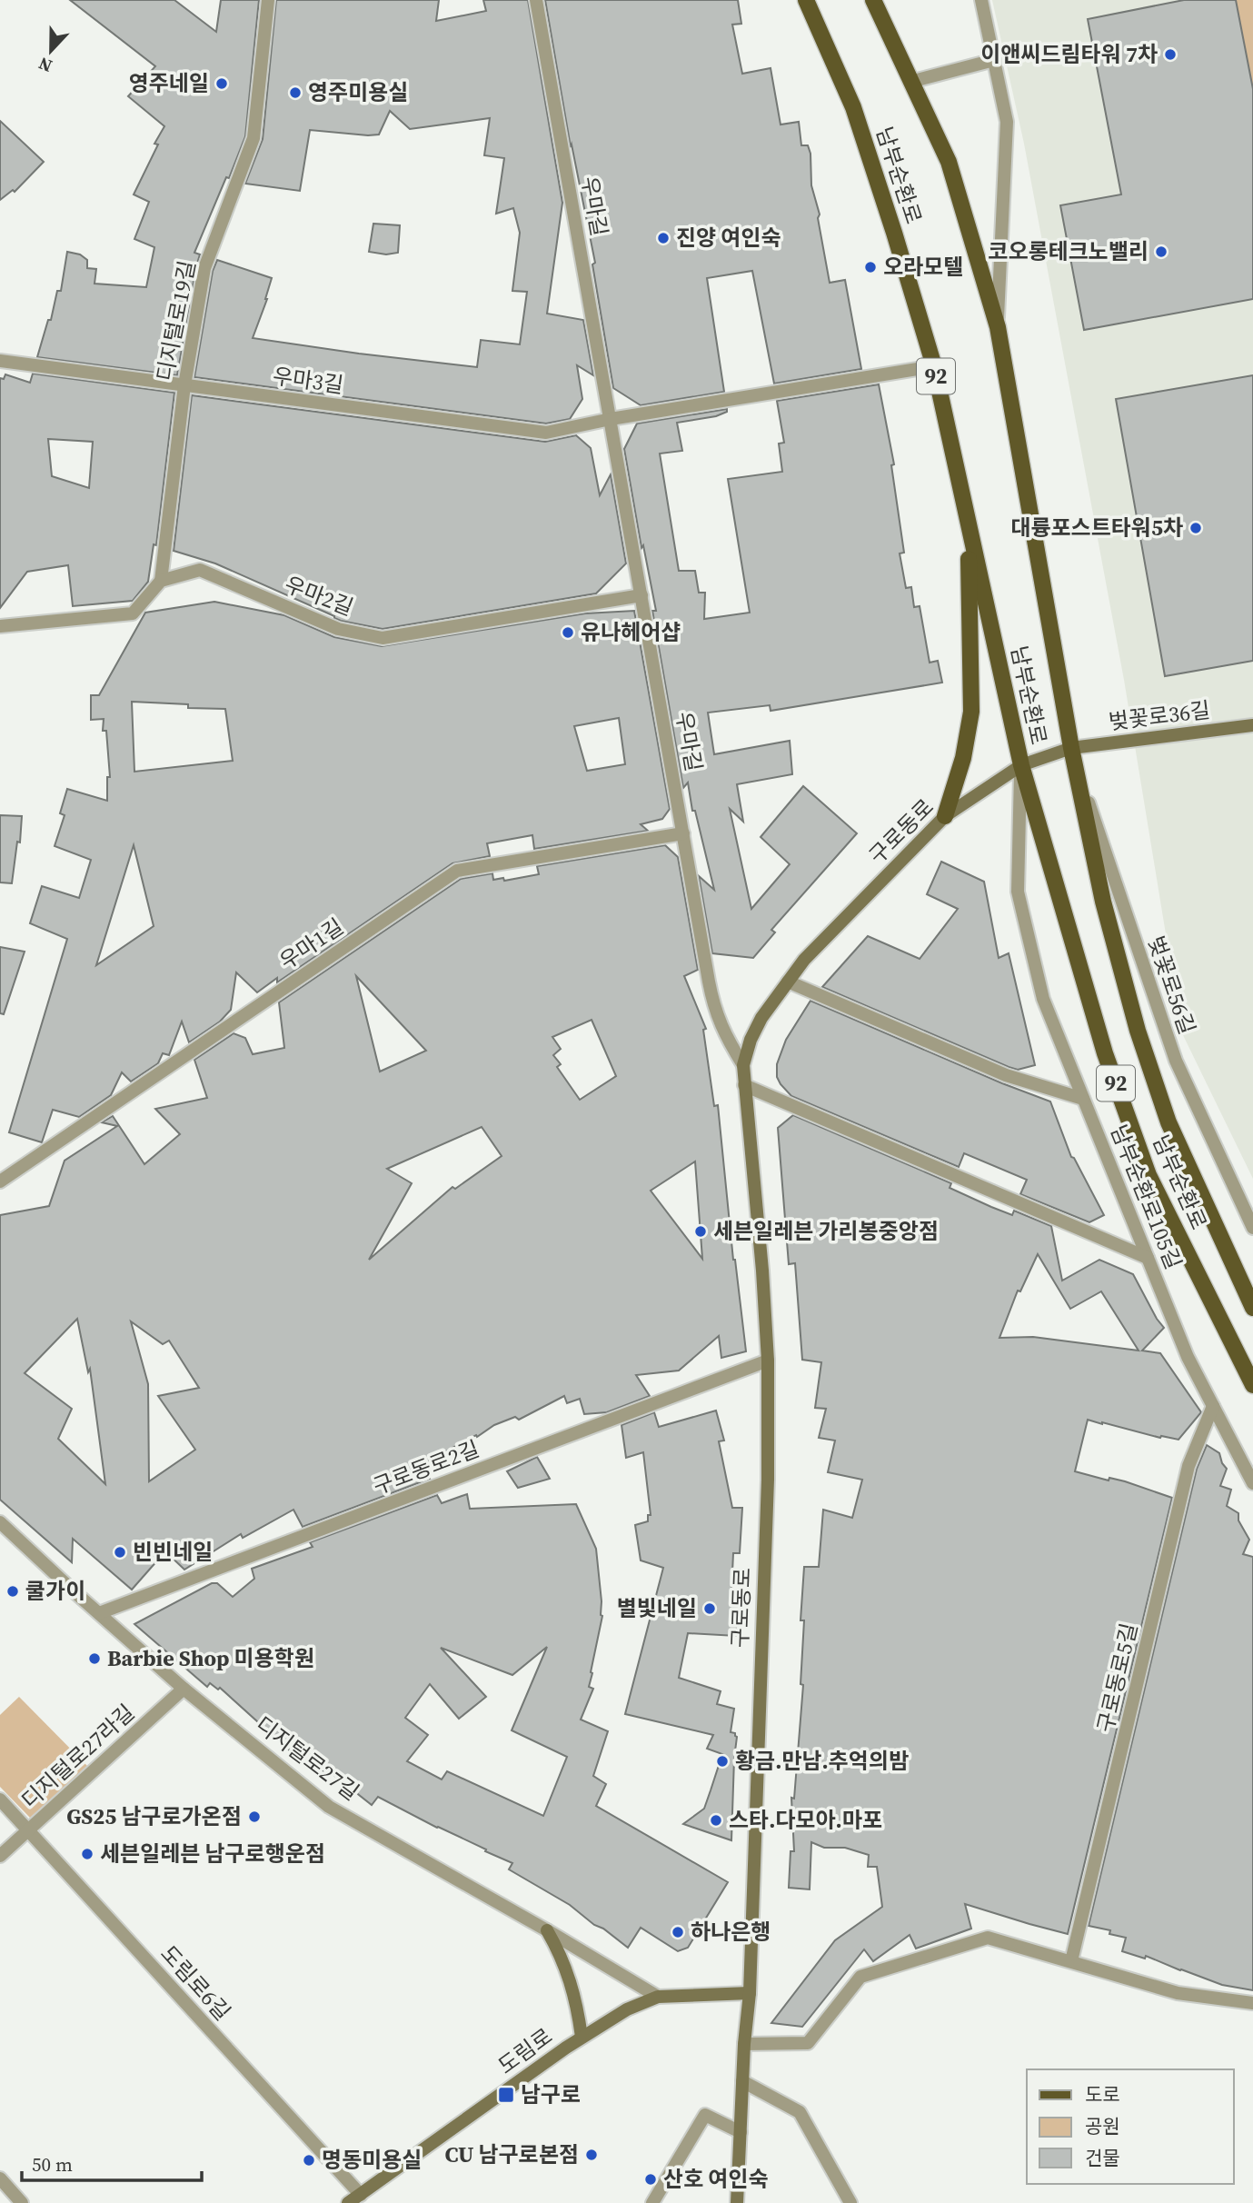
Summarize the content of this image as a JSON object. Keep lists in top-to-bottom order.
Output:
{
  "streets": {
    "main road": [
      "남부순환로",
      "92",
      "벚꽃로36길",
      "구로동로",
      "도림로"
    ],
    "street": [
      "우마길",
      "디지털로19길",
      "우마3길",
      "우마2길",
      "우마1길",
      "벚꽃로56길",
      "남부순환로105길",
      "구로동로2길",
      "구로동로5길",
      "디지털로27라길",
      "디지털로27길",
      "도림로6길"
    ]
  },
  "crossings": [
    ["남부순환로", "벚꽃로36길"],
    ["남부순환로", "구로동로"],
    ["남부순환로", "벚꽃로56길"],
    ["남부순환로", "남부순환로105길"],
    ["우마길", "우마3길"],
    ["우마길", "우마2길"],
    ["우마길", "구로동로"],
    ["우마길", "우마1길"],
    ["디지털로19길", "우마3길"],
    ["디지털로19길", "우마2길"],
    ["벚꽃로36길", "구로동로"],
    ["벚꽃로36길", "벚꽃로56길"],
    ["구로동로", "벚꽃로56길"],
    ["구로동로", "남부순환로105길"],
    ["구로동로", "구로동로2길"],
    ["구로동로", "도림로"],
    ["남부순환로105길", "구로동로5길"],
    ["구로동로2길", "디지털로27길"],
    ["디지털로27라길", "디지털로27길"],
    ["디지털로27라길", "도림로6길"],
    ["디지털로27길", "도림로"],
    ["도림로6길", "도림로"]
  ],
  "places": {
    "other": [
      "이앤씨드림타워 7차",
      "영주네일",
      "영주미용실",
      "진양 여인숙",
      "코오롱테크노밸리",
      "오라모텔",
      "대륭포스트타워5차",
      "유나헤어샵",
      "세븐일레븐 가리봉중앙점",
      "빈빈네일",
      "쿨가이",
      "별빛네일",
      "Barbie Shop 미용학원",
      "황금.만남.추억의밤",
      "GS25 남구로가온점",
      "스타.다모아.마포",
      "세븐일레븐 남구로행운점",
      "하나은행",
      "CU 남구로본점",
      "명동미용실",
      "산호 여인숙"
    ],
    "transit": ["남구로"]
  },
  "legend": ["도로", "공원", "건물"],
  "scale_bar": "50 m",
  "north": "bottom"
}
